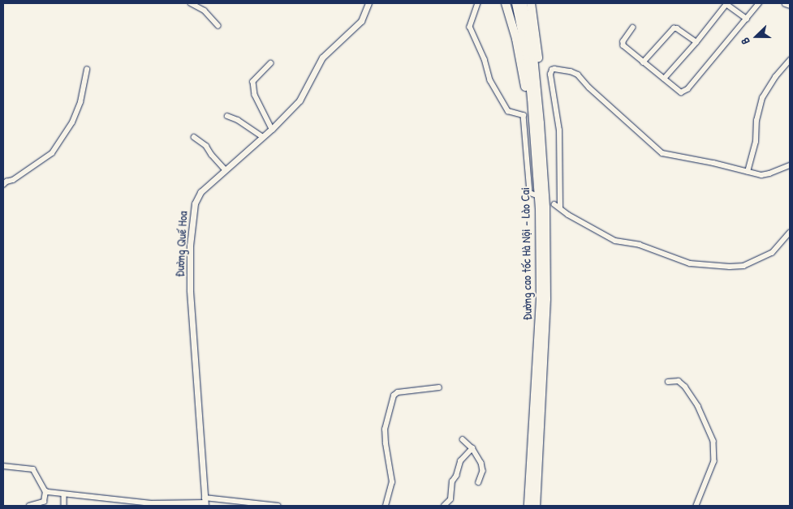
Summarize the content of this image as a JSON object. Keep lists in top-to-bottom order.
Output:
{
  "streets": {
    "highway": ["Đường cao tốc Hà Nội - Lào Cai"],
    "street": ["Đường Quế Hoa"]
  },
  "north": "left"
}
